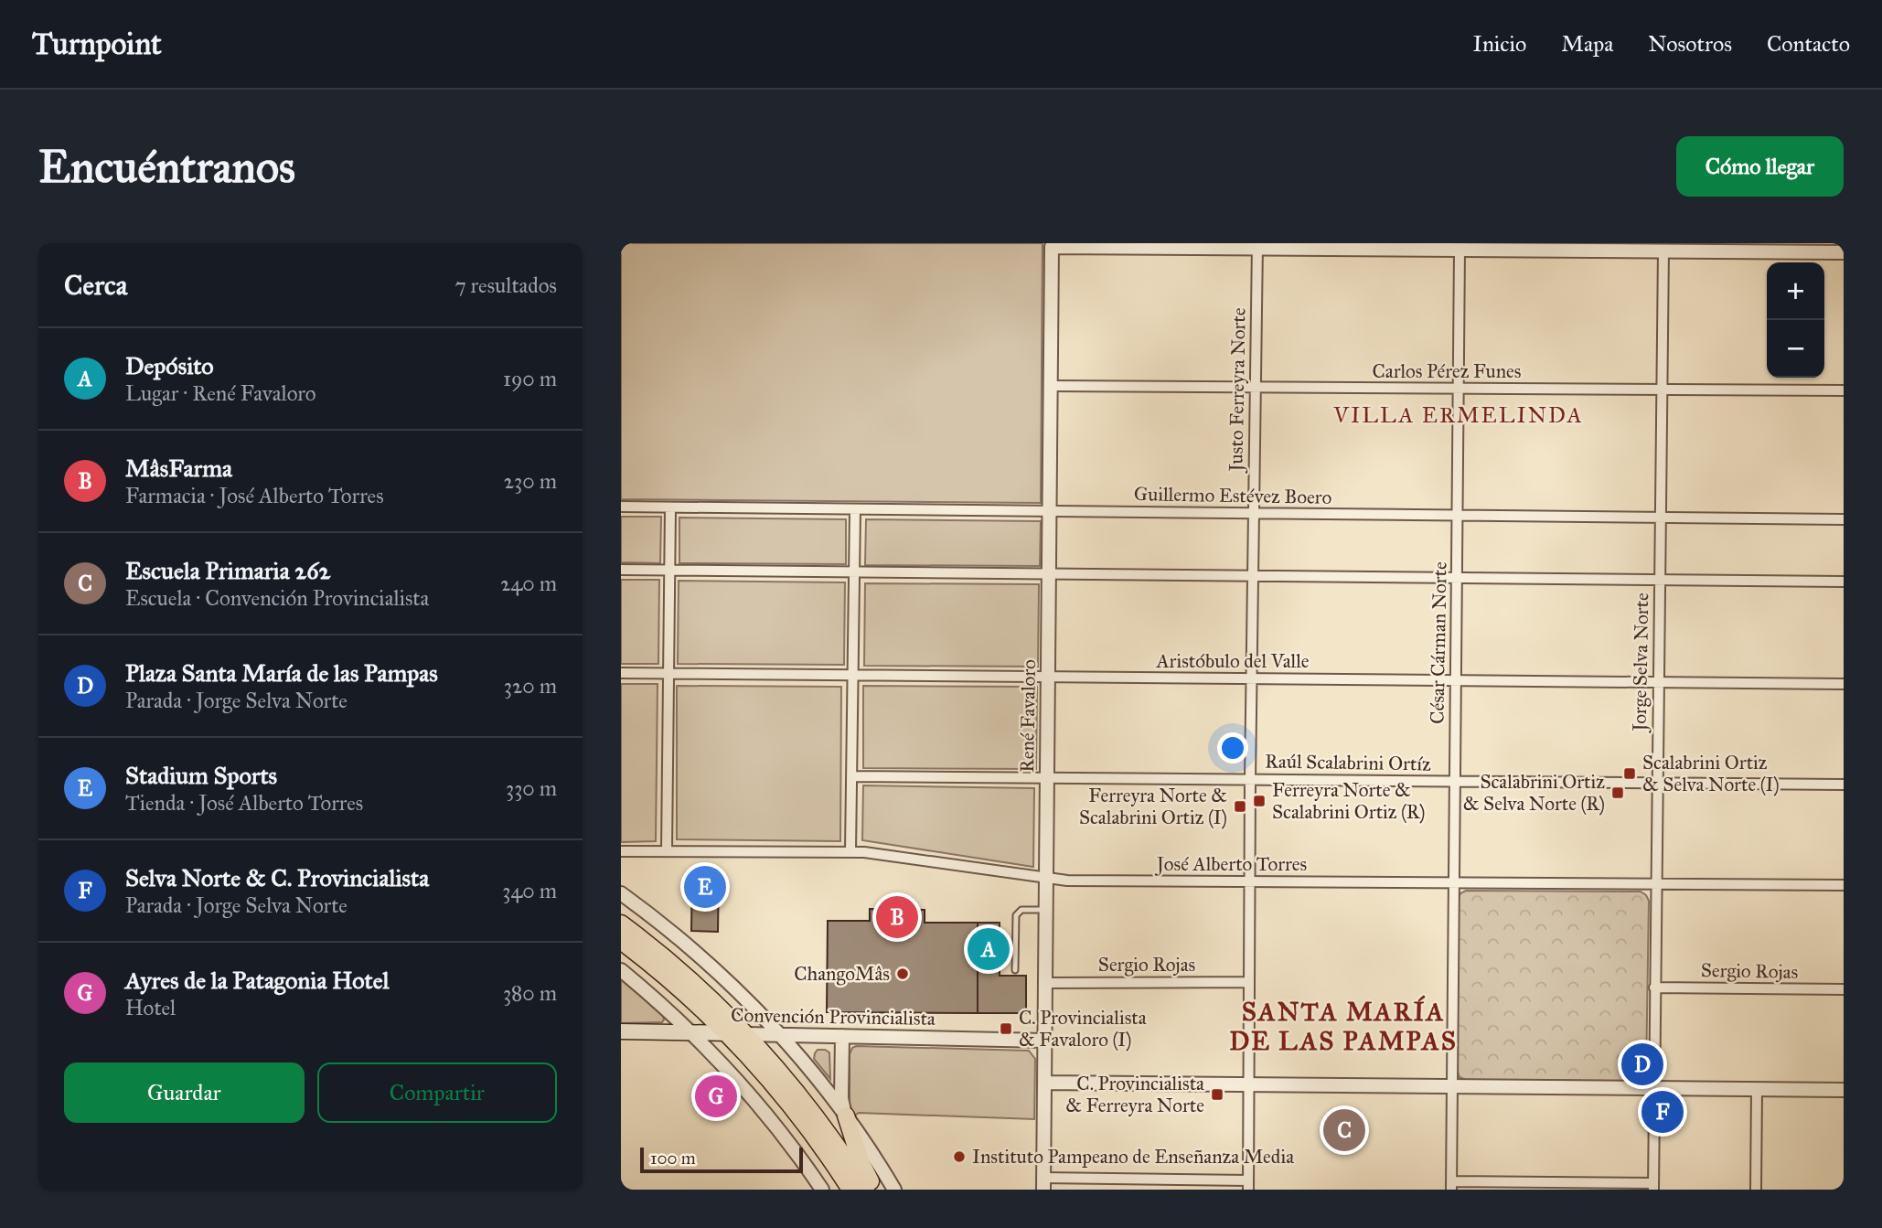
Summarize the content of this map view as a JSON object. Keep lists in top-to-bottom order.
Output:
{
  "streets": {
    "main road": ["Convención Provincialista"],
    "street": [
      "Carlos Pérez Funes",
      "Justo Ferreyra Norte",
      "Guillermo Estévez Boero",
      "César Cárman Norte",
      "Aristóbulo del Valle",
      "Jorge Selva Norte",
      "René Favaloro",
      "Raúl Scalabrini Ortíz",
      "José Alberto Torres",
      "Sergio Rojas"
    ]
  },
  "crossings": [
    ["Carlos Pérez Funes", "Justo Ferreyra Norte"],
    ["Carlos Pérez Funes", "César Cárman Norte"],
    ["Carlos Pérez Funes", "Jorge Selva Norte"],
    ["Carlos Pérez Funes", "René Favaloro"],
    ["Justo Ferreyra Norte", "Guillermo Estévez Boero"],
    ["Justo Ferreyra Norte", "Aristóbulo del Valle"],
    ["Justo Ferreyra Norte", "Raúl Scalabrini Ortíz"],
    ["Justo Ferreyra Norte", "José Alberto Torres"],
    ["Justo Ferreyra Norte", "Sergio Rojas"],
    ["Guillermo Estévez Boero", "César Cárman Norte"],
    ["Guillermo Estévez Boero", "Jorge Selva Norte"],
    ["Guillermo Estévez Boero", "René Favaloro"],
    ["César Cárman Norte", "Aristóbulo del Valle"],
    ["César Cárman Norte", "Raúl Scalabrini Ortíz"],
    ["César Cárman Norte", "José Alberto Torres"],
    ["Aristóbulo del Valle", "Jorge Selva Norte"],
    ["Aristóbulo del Valle", "René Favaloro"],
    ["Jorge Selva Norte", "Raúl Scalabrini Ortíz"],
    ["Jorge Selva Norte", "José Alberto Torres"],
    ["Jorge Selva Norte", "Sergio Rojas"],
    ["René Favaloro", "Raúl Scalabrini Ortíz"],
    ["René Favaloro", "José Alberto Torres"],
    ["René Favaloro", "Sergio Rojas"],
    ["René Favaloro", "Convención Provincialista"]
  ],
  "districts": ["VILLA ERMELINDA", "SANTA MARÍA DE LAS PAMPAS"],
  "places": {
    "transit": [
      "Scalabrini Ortiz & Selva Norte (I)",
      "Scalabrini Ortiz & Selva Norte (R)",
      "Ferreyra Norte & Scalabrini Ortiz (R)",
      "Ferreyra Norte & Scalabrini Ortiz (I)",
      "C. Provincialista & Favaloro (I)",
      "C. Provincialista & Ferreyra Norte"
    ],
    "other": ["ChangoMâs", "Instituto Pampeano de Enseñanza Media"]
  },
  "scale_bar": "100 m",
  "page": {
    "header": "Turnpoint",
    "nav": [
      "Inicio",
      "Mapa",
      "Nosotros",
      "Contacto"
    ],
    "buttons": [
      "Cómo llegar",
      ["Guardar", "Compartir"]
    ],
    "title": "Encuéntranos",
    "heading": ["Cerca", "7 resultados"],
    "map_buttons": ["+", "−"],
    "list": [
      {
        "mark": "A",
        "name": "Depósito",
        "note": "Lugar · René Favaloro",
        "value": "190 m"
      },
      {
        "mark": "B",
        "name": "MâsFarma",
        "note": "Farmacia · José Alberto Torres",
        "value": "230 m"
      },
      {
        "mark": "C",
        "name": "Escuela Primaria 262",
        "note": "Escuela · Convención Provincialista",
        "value": "240 m"
      },
      {
        "mark": "D",
        "name": "Plaza Santa María de las Pampas",
        "note": "Parada · Jorge Selva Norte",
        "value": "320 m"
      },
      {
        "mark": "E",
        "name": "Stadium Sports",
        "note": "Tienda · José Alberto Torres",
        "value": "330 m"
      },
      {
        "mark": "F",
        "name": "Selva Norte & C. Provincialista",
        "note": "Parada · Jorge Selva Norte",
        "value": "340 m"
      },
      {
        "mark": "G",
        "name": "Ayres de la Patagonia Hotel",
        "note": "Hotel",
        "value": "380 m"
      }
    ],
    "pins": [
      "E",
      "B",
      "A",
      "D",
      "G",
      "F",
      "C"
    ],
    "scale": "100 m"
  }
}
